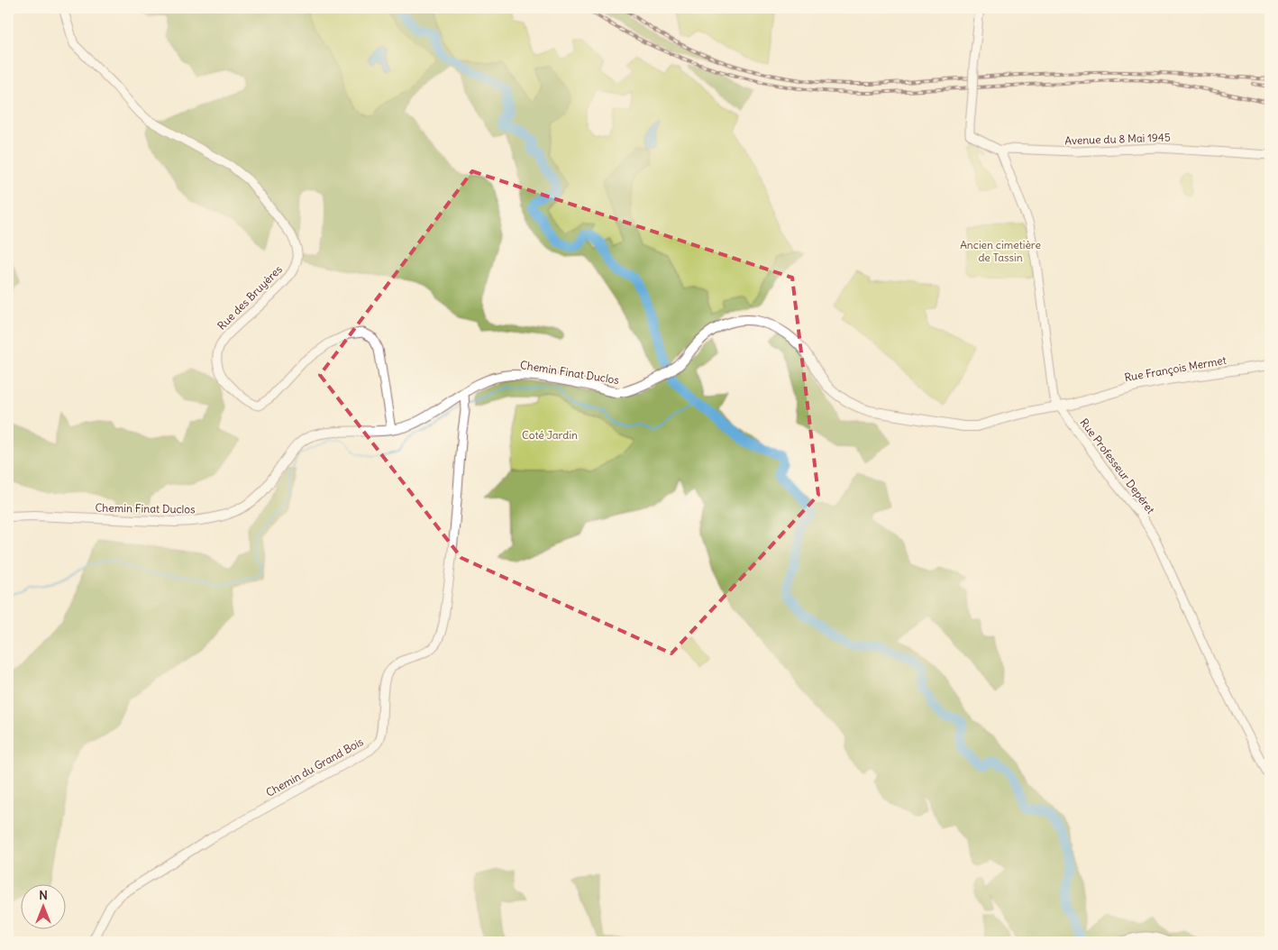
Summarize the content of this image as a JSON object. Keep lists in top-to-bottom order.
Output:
{
  "streets": {
    "main road": ["Rue François Mermet", "Chemin Finat Duclos"],
    "street": [
      "Avenue du 8 Mai 1945",
      "Rue des Bruyères",
      "Rue Professeur Depéret",
      "Chemin du Grand Bois"
    ]
  },
  "crossings": [
    ["Avenue du 8 Mai 1945", "Rue Professeur Depéret"],
    ["Rue des Bruyères", "Chemin Finat Duclos"],
    ["Rue François Mermet", "Chemin Finat Duclos"],
    ["Rue François Mermet", "Rue Professeur Depéret"],
    ["Chemin Finat Duclos", "Rue Professeur Depéret"],
    ["Chemin Finat Duclos", "Chemin du Grand Bois"]
  ],
  "parks": ["Ancien cimetière de Tassin", "Coté Jardin"],
  "north": "top"
}
